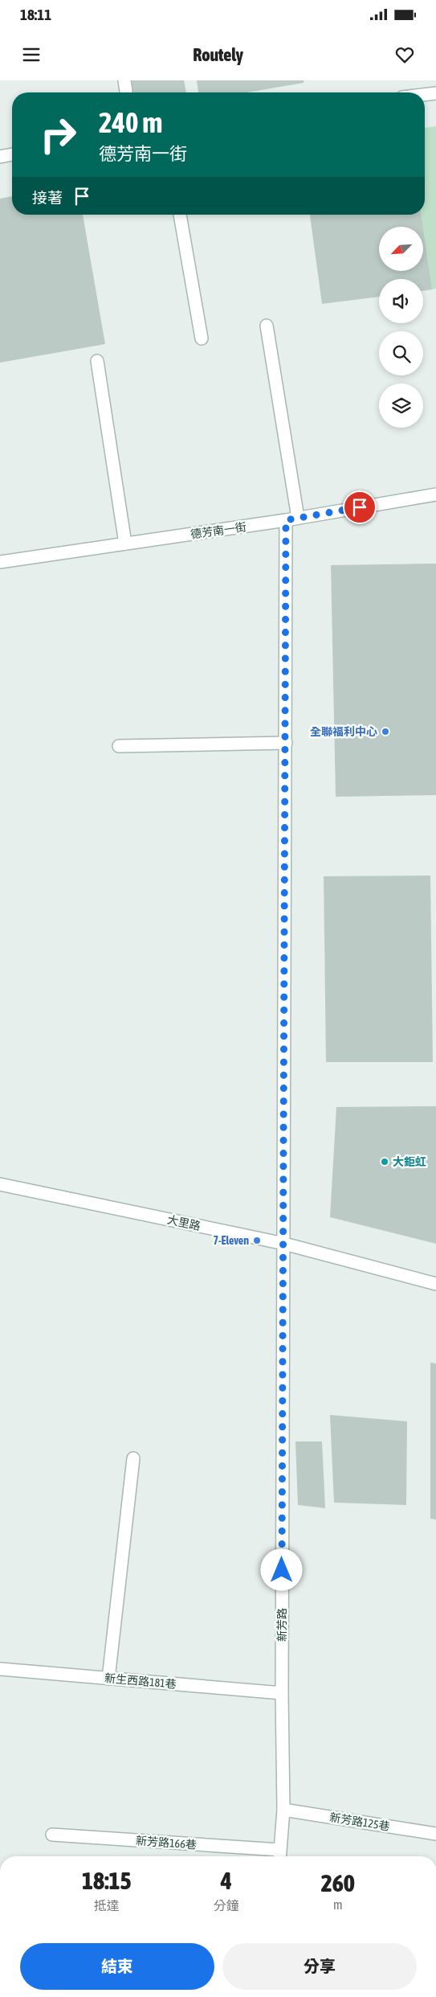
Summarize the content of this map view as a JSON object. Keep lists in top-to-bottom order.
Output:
{
  "streets": {
    "street": [
      "德芳南一街",
      "大里路",
      "新芳路",
      "新生西路181巷",
      "新芳路125巷",
      "新芳路166巷"
    ]
  },
  "crossings": [
    ["德芳南一街", "新芳路"],
    ["大里路", "新芳路"],
    ["新芳路", "新生西路181巷"],
    ["新芳路", "新芳路125巷"],
    ["新芳路", "新芳路166巷"]
  ],
  "places": ["全聯福利中心", "大鉅虹", "7-Eleven"],
  "north": "bottom left",
  "page": {
    "status": "18:11",
    "header": "Routely",
    "turn": ["240 m", "德芳南一街"],
    "then": "接著",
    "eta": [
      "18:15",
      "抵達",
      "4",
      "分鐘",
      "260",
      "m"
    ],
    "buttons": ["結束", "分享"]
  }
}
